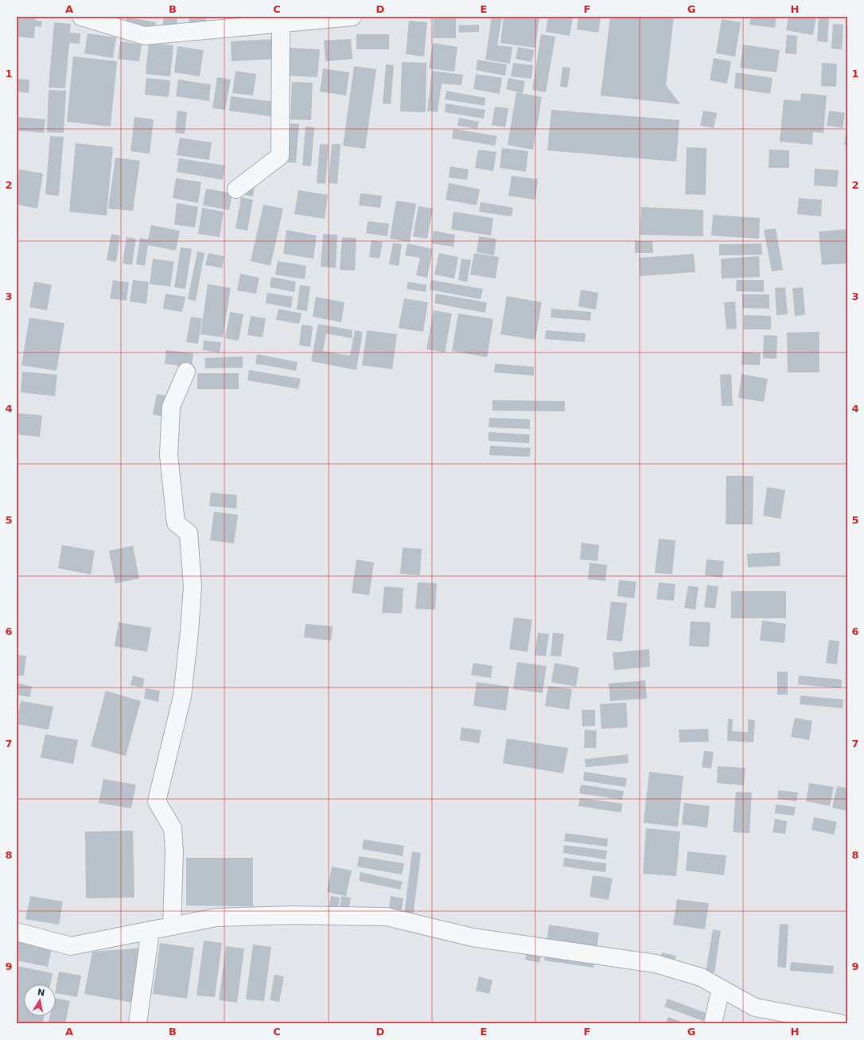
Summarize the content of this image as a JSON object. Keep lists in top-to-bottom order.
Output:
{
  "north": "top",
  "grid": {
    "columns": [
      "A",
      "B",
      "C",
      "D",
      "E",
      "F",
      "G",
      "H"
    ],
    "rows": [
      "1",
      "2",
      "3",
      "4",
      "5",
      "6",
      "7",
      "8",
      "9"
    ]
  }
}
